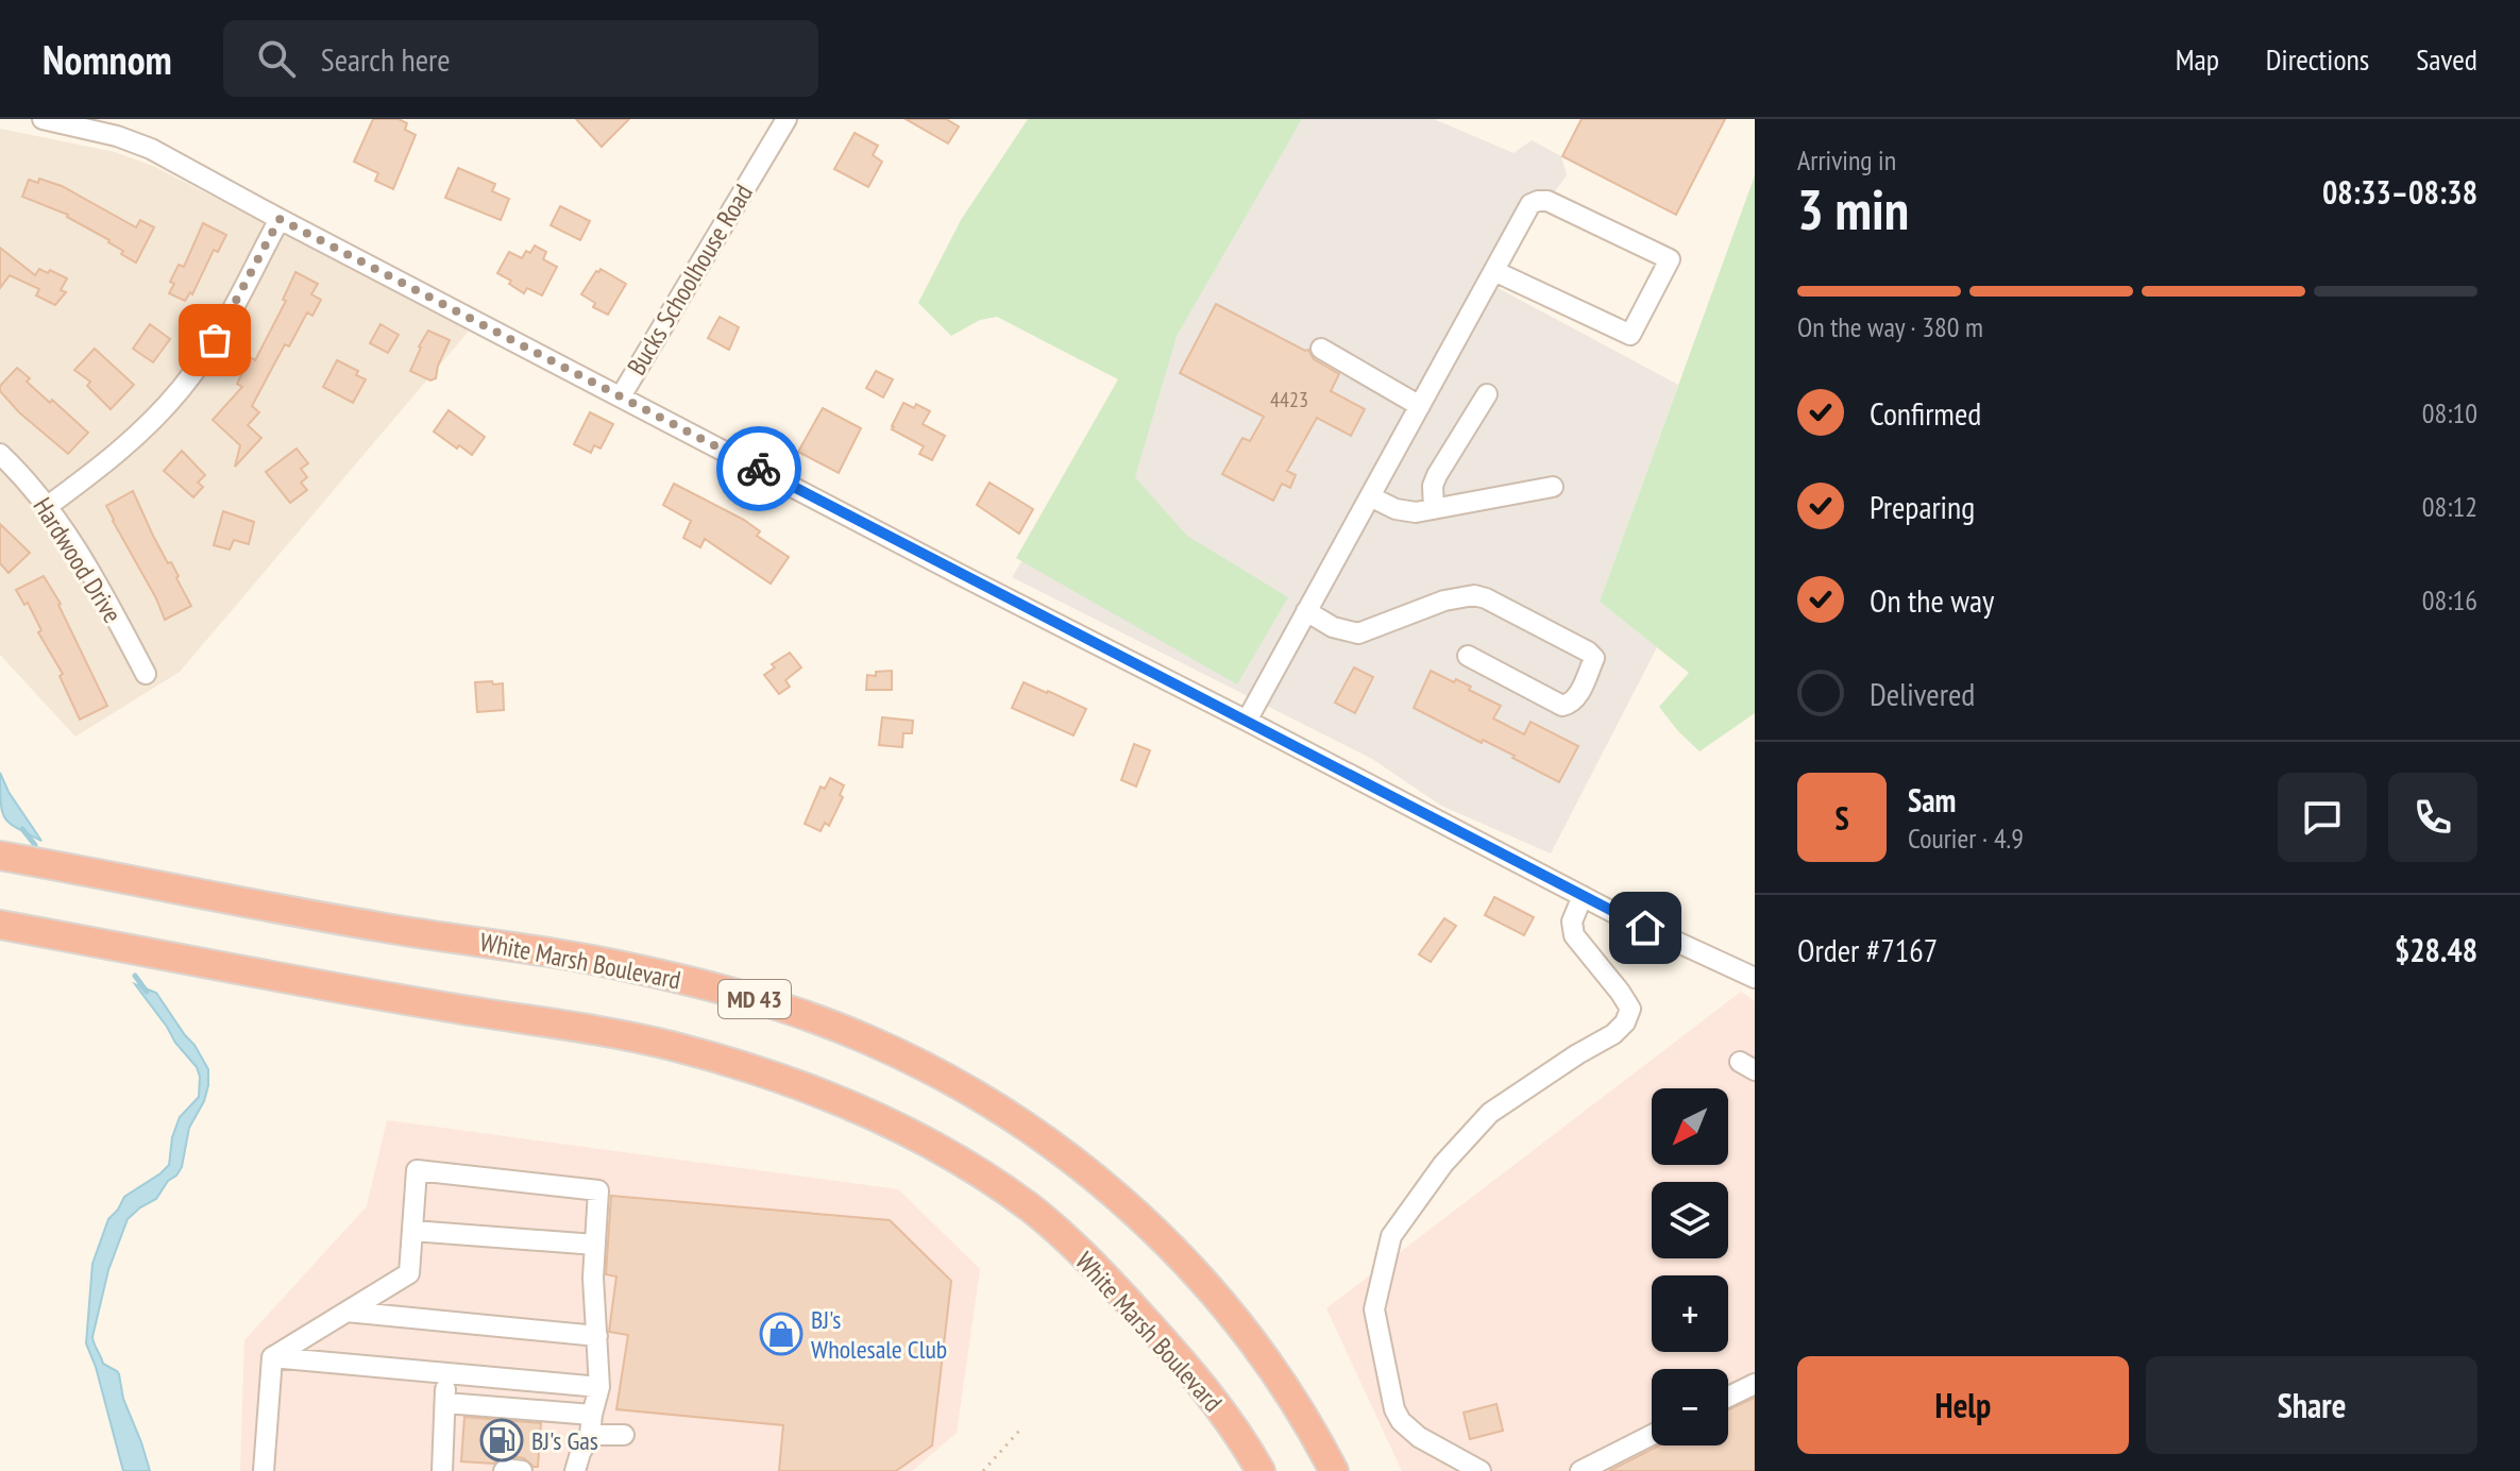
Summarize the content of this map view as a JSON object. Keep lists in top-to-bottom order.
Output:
{
  "streets": {
    "highway": ["White Marsh Boulevard", "MD 43"],
    "street": ["Bucks Schoolhouse Road", "Hardwood Drive"]
  },
  "places": {
    "shop": ["BJ's Wholesale Club"],
    "fuel station": ["BJ's Gas"]
  },
  "house_numbers": ["4423"],
  "north": "bottom left",
  "page": {
    "header": "Nomnom",
    "search": "Search here",
    "nav": ["Map", "Directions", "Saved"],
    "heading": ["3 min", "Arriving in", "08:33–08:38"],
    "panel": [
      "Sam",
      "Courier · 4.9",
      "Order #7167",
      "$28.48"
    ],
    "bar": "On the way · 380 m",
    "list": [
      ["Confirmed", "08:10"],
      ["Preparing", "08:12"],
      ["On the way", "08:16"],
      "Delivered"
    ],
    "round": "S",
    "map_buttons": ["+", "−"],
    "buttons": ["Help", "Share"]
  }
}
